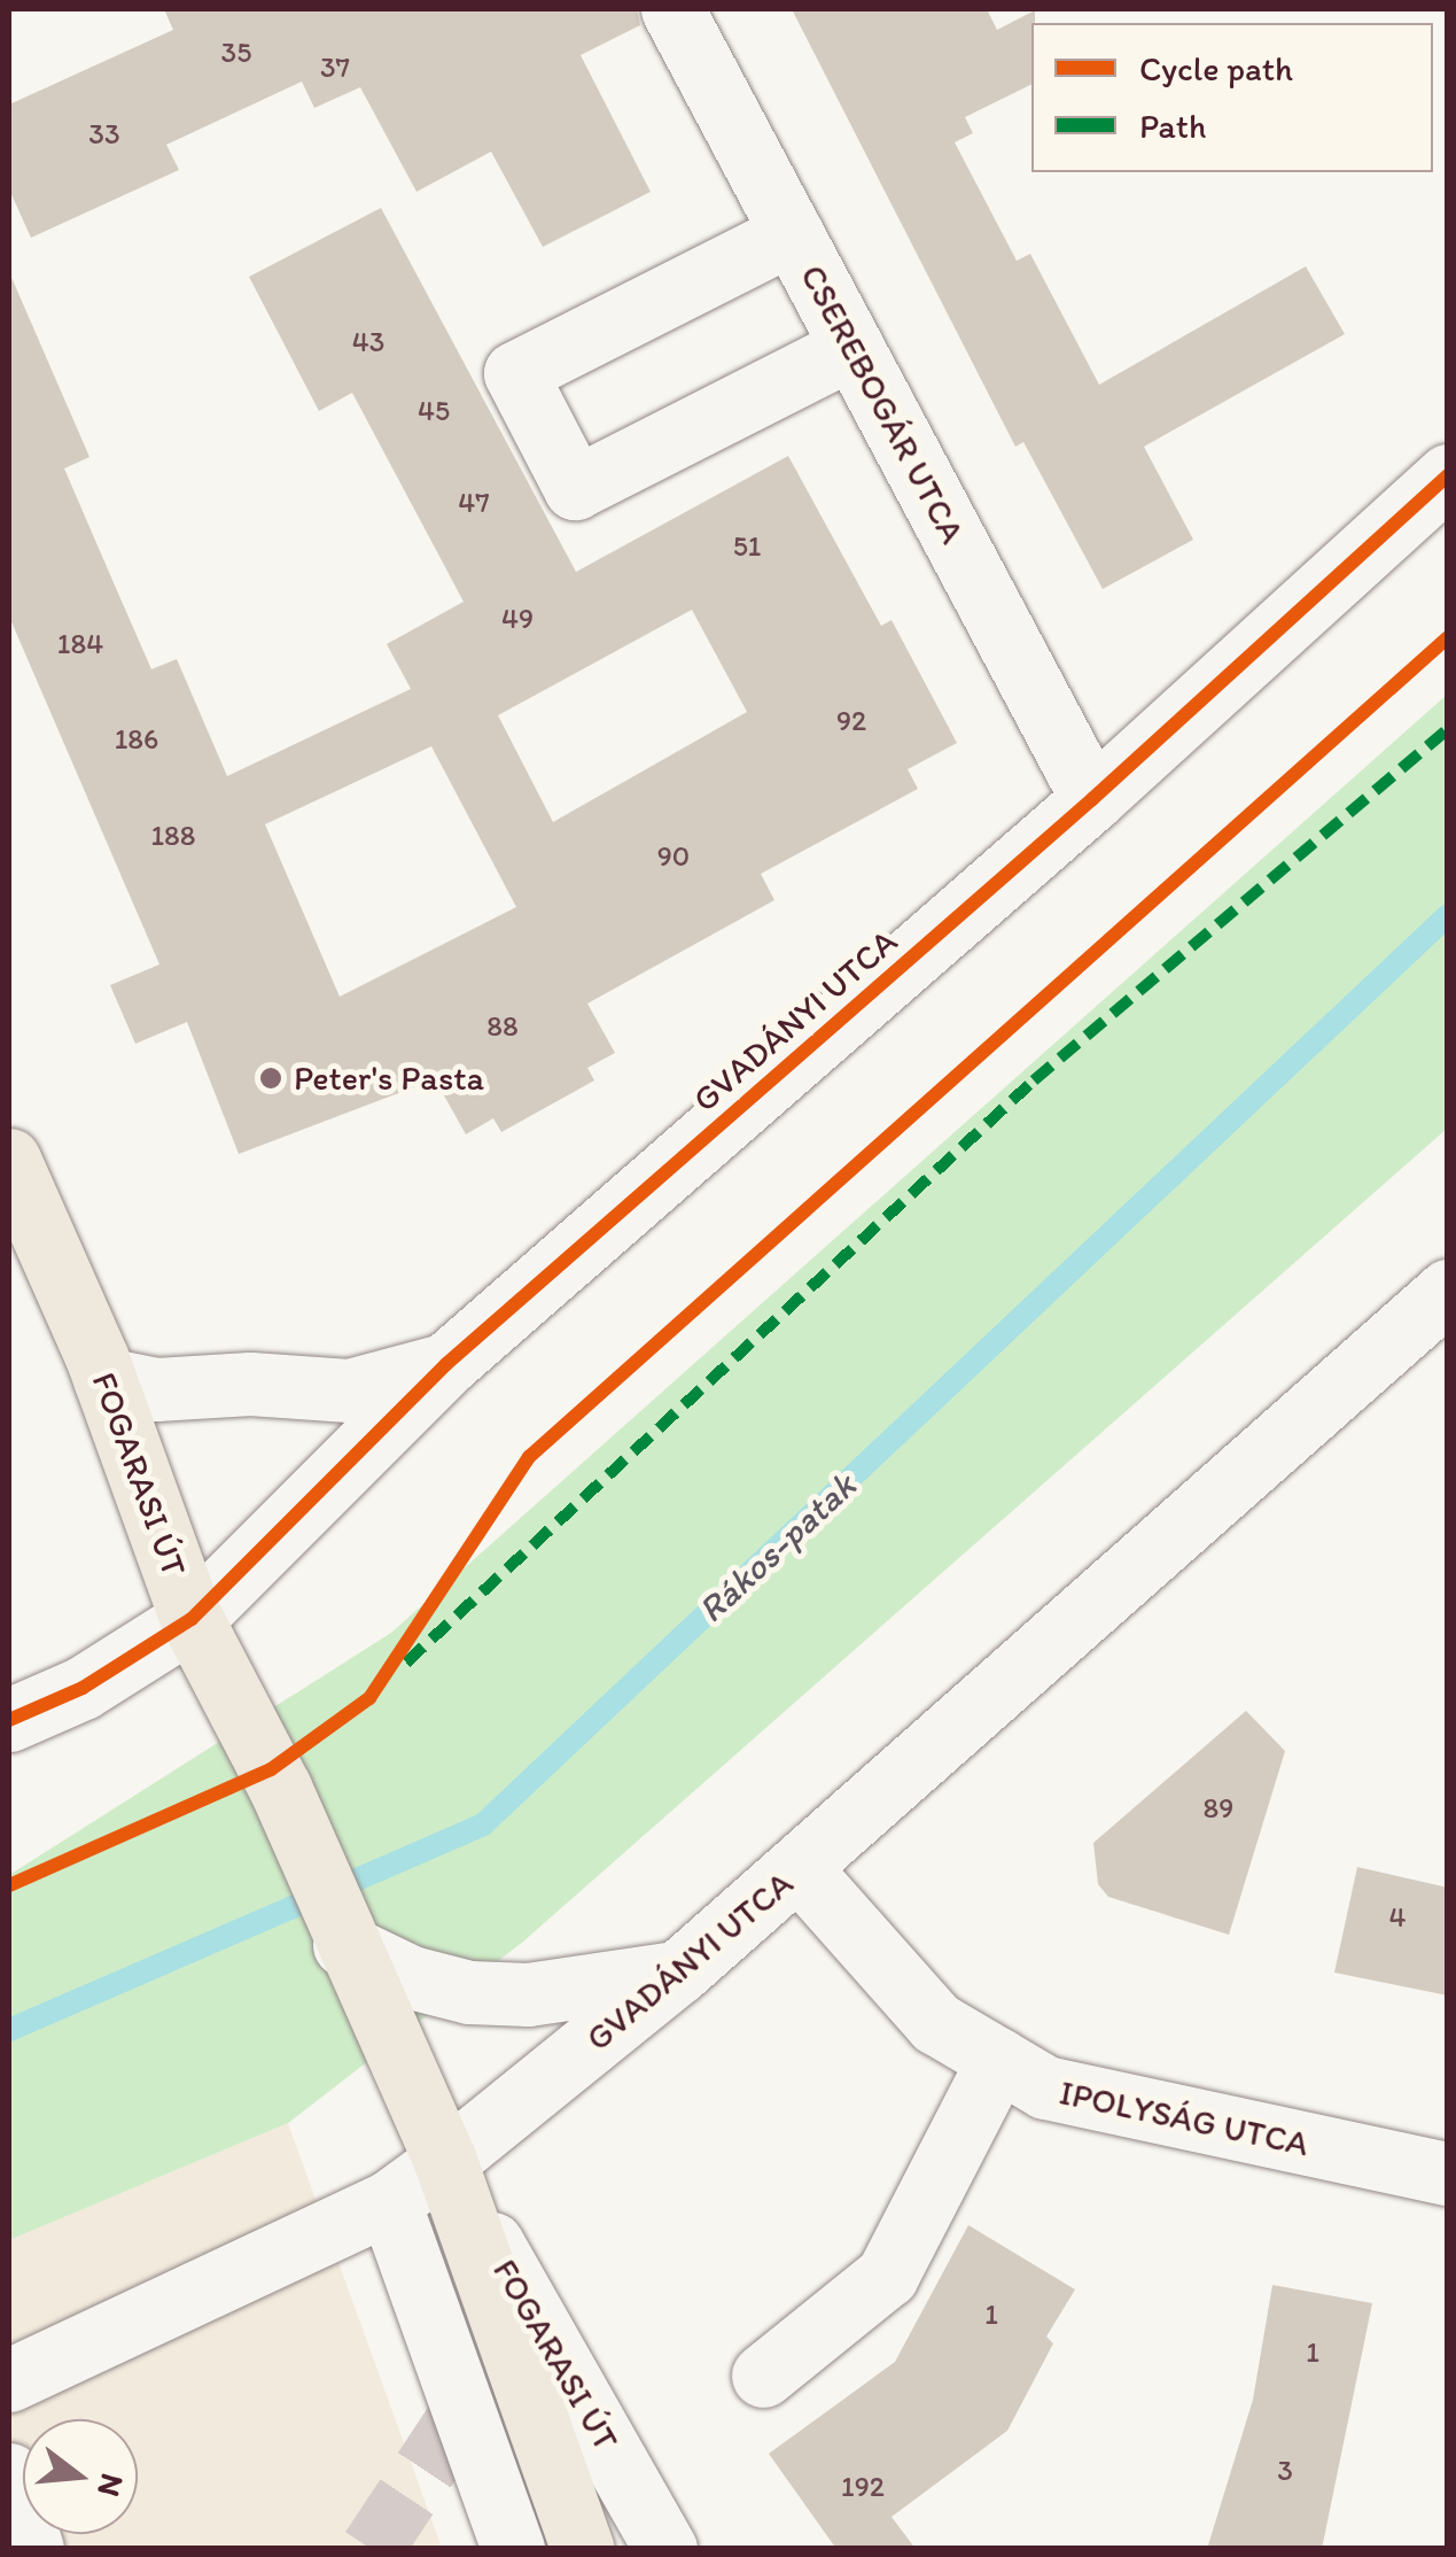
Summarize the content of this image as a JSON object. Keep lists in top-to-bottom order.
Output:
{
  "streets": {
    "main road": ["FOGARASI ÚT"],
    "street": ["CSEREBOGÁR UTCA", "GVADÁNYI UTCA", "IPOLYSÁG UTCA"]
  },
  "crossings": [
    ["CSEREBOGÁR UTCA", "GVADÁNYI UTCA"],
    ["GVADÁNYI UTCA", "FOGARASI ÚT"],
    ["GVADÁNYI UTCA", "IPOLYSÁG UTCA"]
  ],
  "water": ["Rákos-patak"],
  "places": ["Peter's Pasta"],
  "house_numbers": [
    "35",
    "37",
    "33",
    "43",
    "45",
    "47",
    "51",
    "49",
    "184",
    "92",
    "186",
    "188",
    "90",
    "88",
    "89",
    "4",
    "1",
    "1",
    "3",
    "192"
  ],
  "legend": ["Cycle path", "Path"],
  "north": "right"
}
